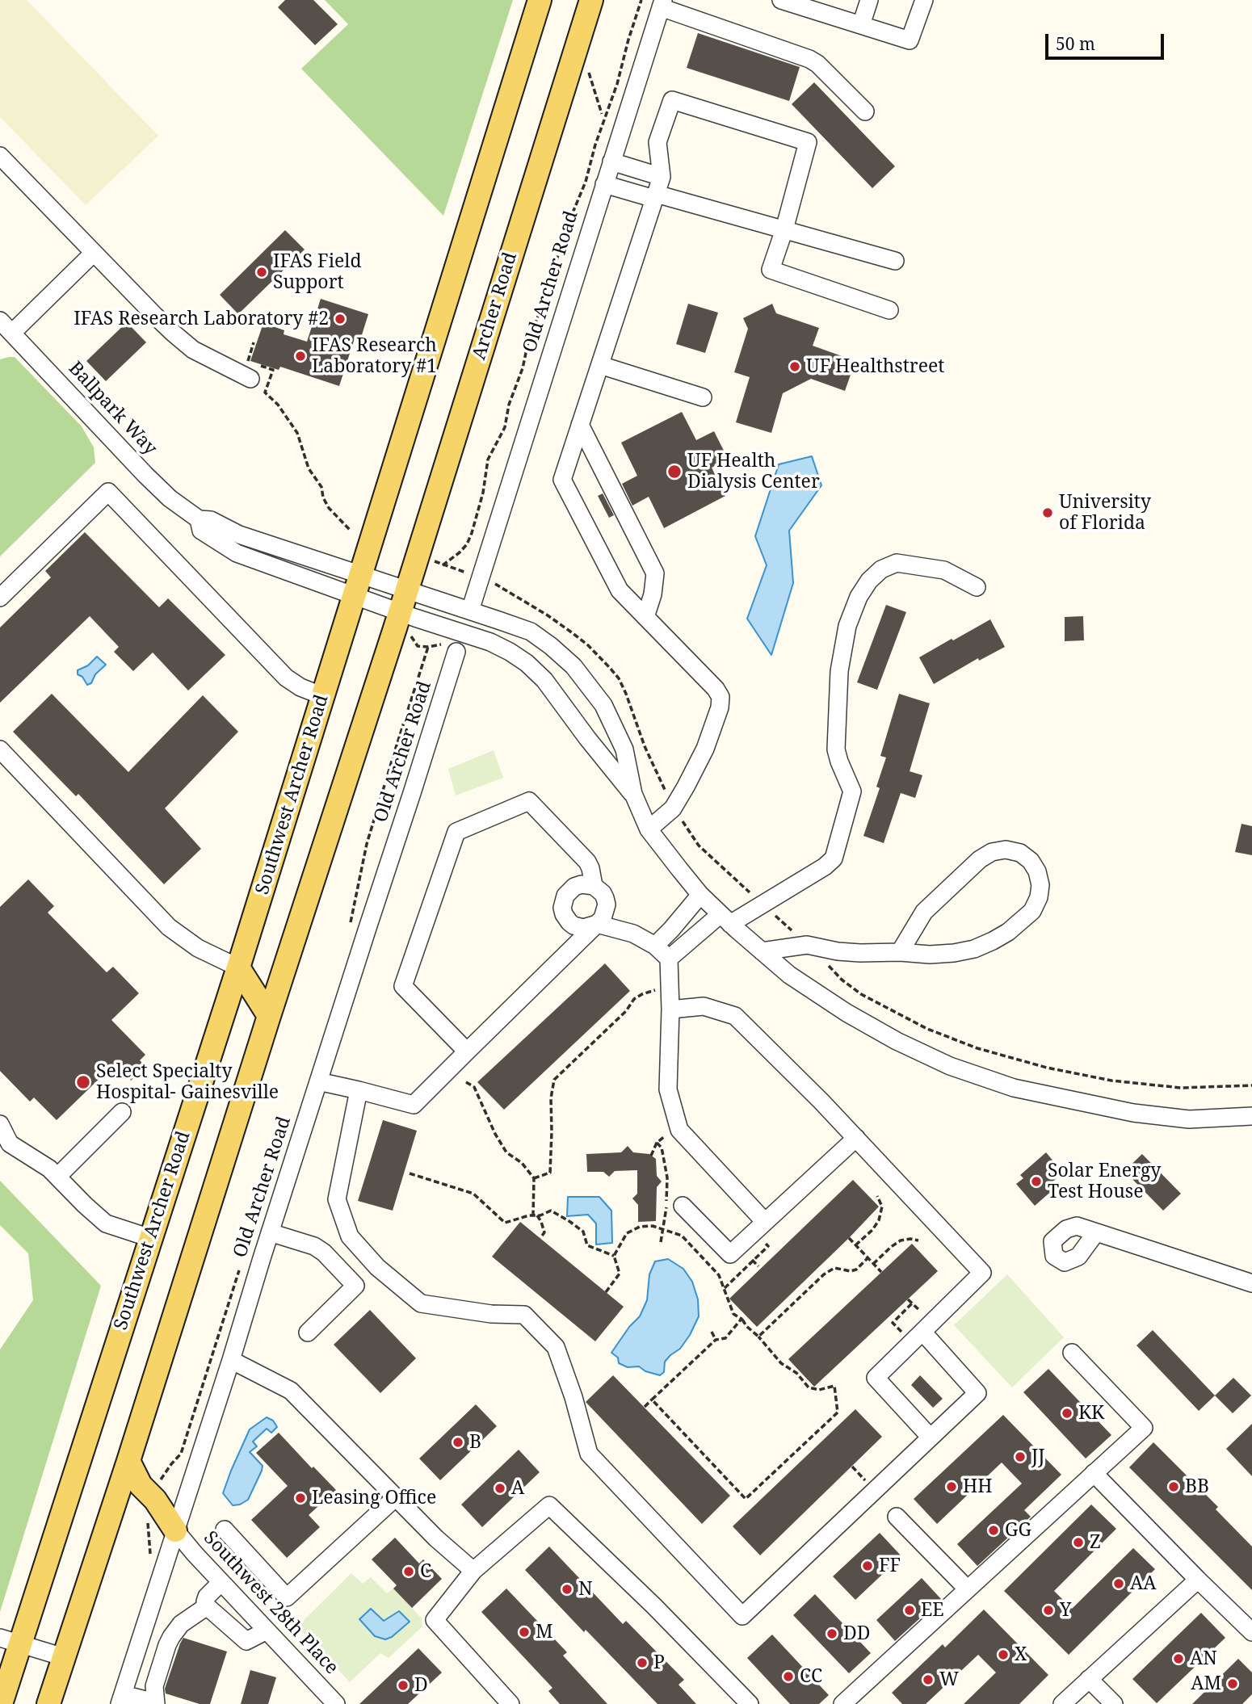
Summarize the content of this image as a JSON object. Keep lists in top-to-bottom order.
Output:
{
  "streets": {
    "main road": ["Archer Road", "Southwest Archer Road"],
    "street": ["Old Archer Road", "Ballpark Way", "Southwest 28th Place"]
  },
  "crossings": [
    ["Old Archer Road", "Ballpark Way"],
    ["Old Archer Road", "Southwest 28th Place"],
    ["Archer Road", "Ballpark Way"],
    ["Ballpark Way", "Southwest Archer Road"]
  ],
  "places": [
    "IFAS Field Support",
    "IFAS Research Laboratory #2",
    "IFAS Research Laboratory #1",
    "UF Healthstreet",
    "UF Health Dialysis Center",
    "University of Florida",
    "Select Specialty Hospital- Gainesville",
    "Solar Energy Test House",
    "KK",
    "B",
    "JJ",
    "HH",
    "BB",
    "A",
    "Leasing Office",
    "GG",
    "Z",
    "FF",
    "C",
    "AA",
    "N",
    "EE",
    "Y",
    "M",
    "DD",
    "X",
    "AN",
    "P",
    "CC",
    "W",
    "AM",
    "D"
  ],
  "scale_bar": "50 m"
}
